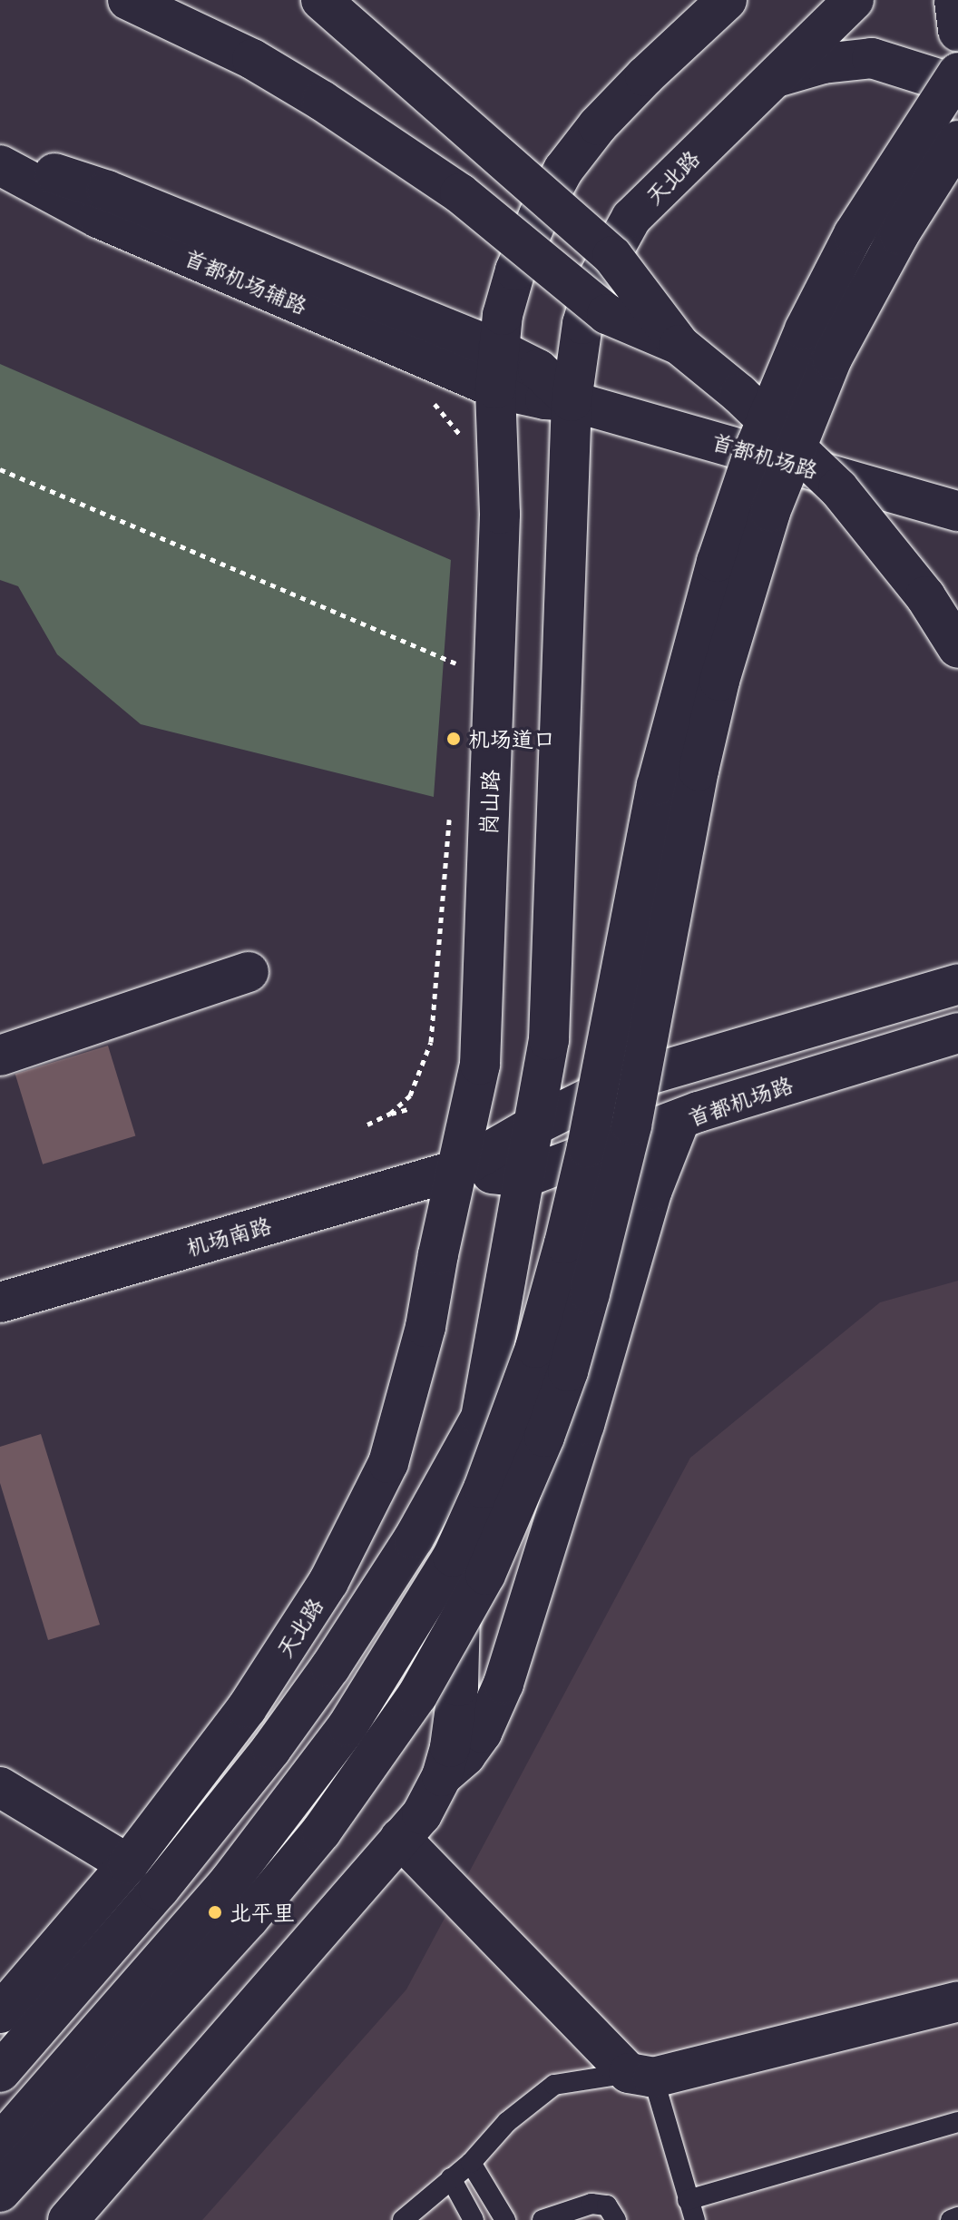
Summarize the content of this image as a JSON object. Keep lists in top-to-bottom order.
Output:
{
  "streets": {
    "main road": [
      "天北路",
      "首都机场辅路",
      "首都机场路",
      "岗山路",
      "机场南路"
    ]
  },
  "crossings": [
    ["天北路", "首都机场路"],
    ["天北路", "岗山路"],
    ["天北路", "机场南路"],
    ["首都机场辅路", "首都机场路"],
    ["首都机场辅路", "岗山路"],
    ["首都机场路", "岗山路"],
    ["岗山路", "机场南路"]
  ],
  "places": ["机场道口", "北平里"]
}
